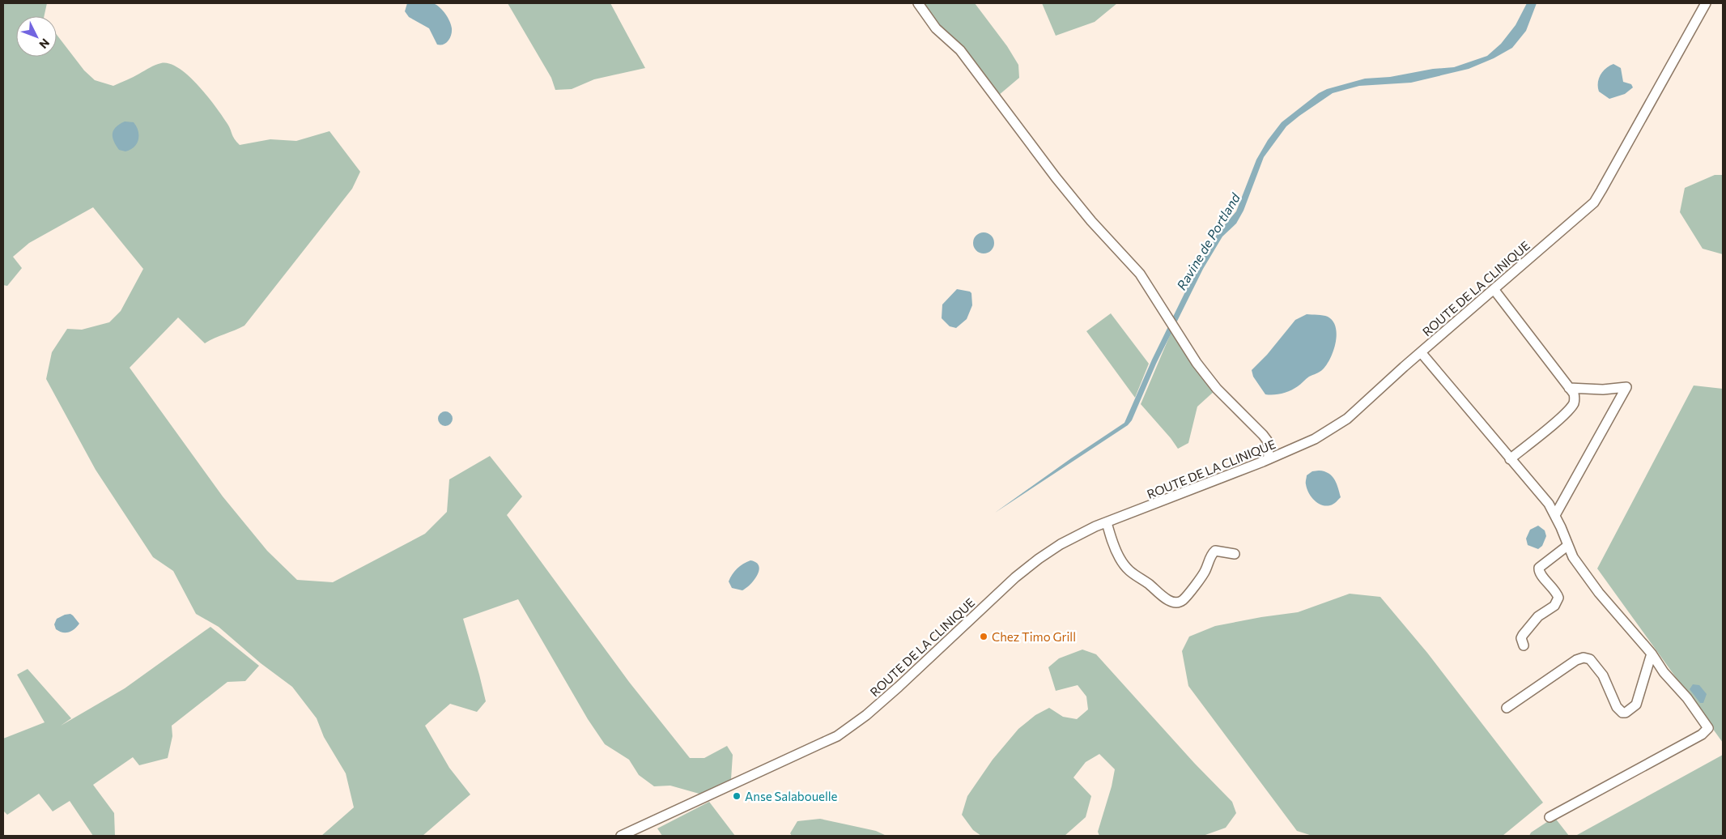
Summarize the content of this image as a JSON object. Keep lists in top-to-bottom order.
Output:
{
  "streets": {
    "street": ["ROUTE DE LA CLINIQUE"]
  },
  "water": ["Ravine de Portland"],
  "places": ["Chez Timo Grill", "Anse Salabouelle"],
  "north": "bottom right"
}
